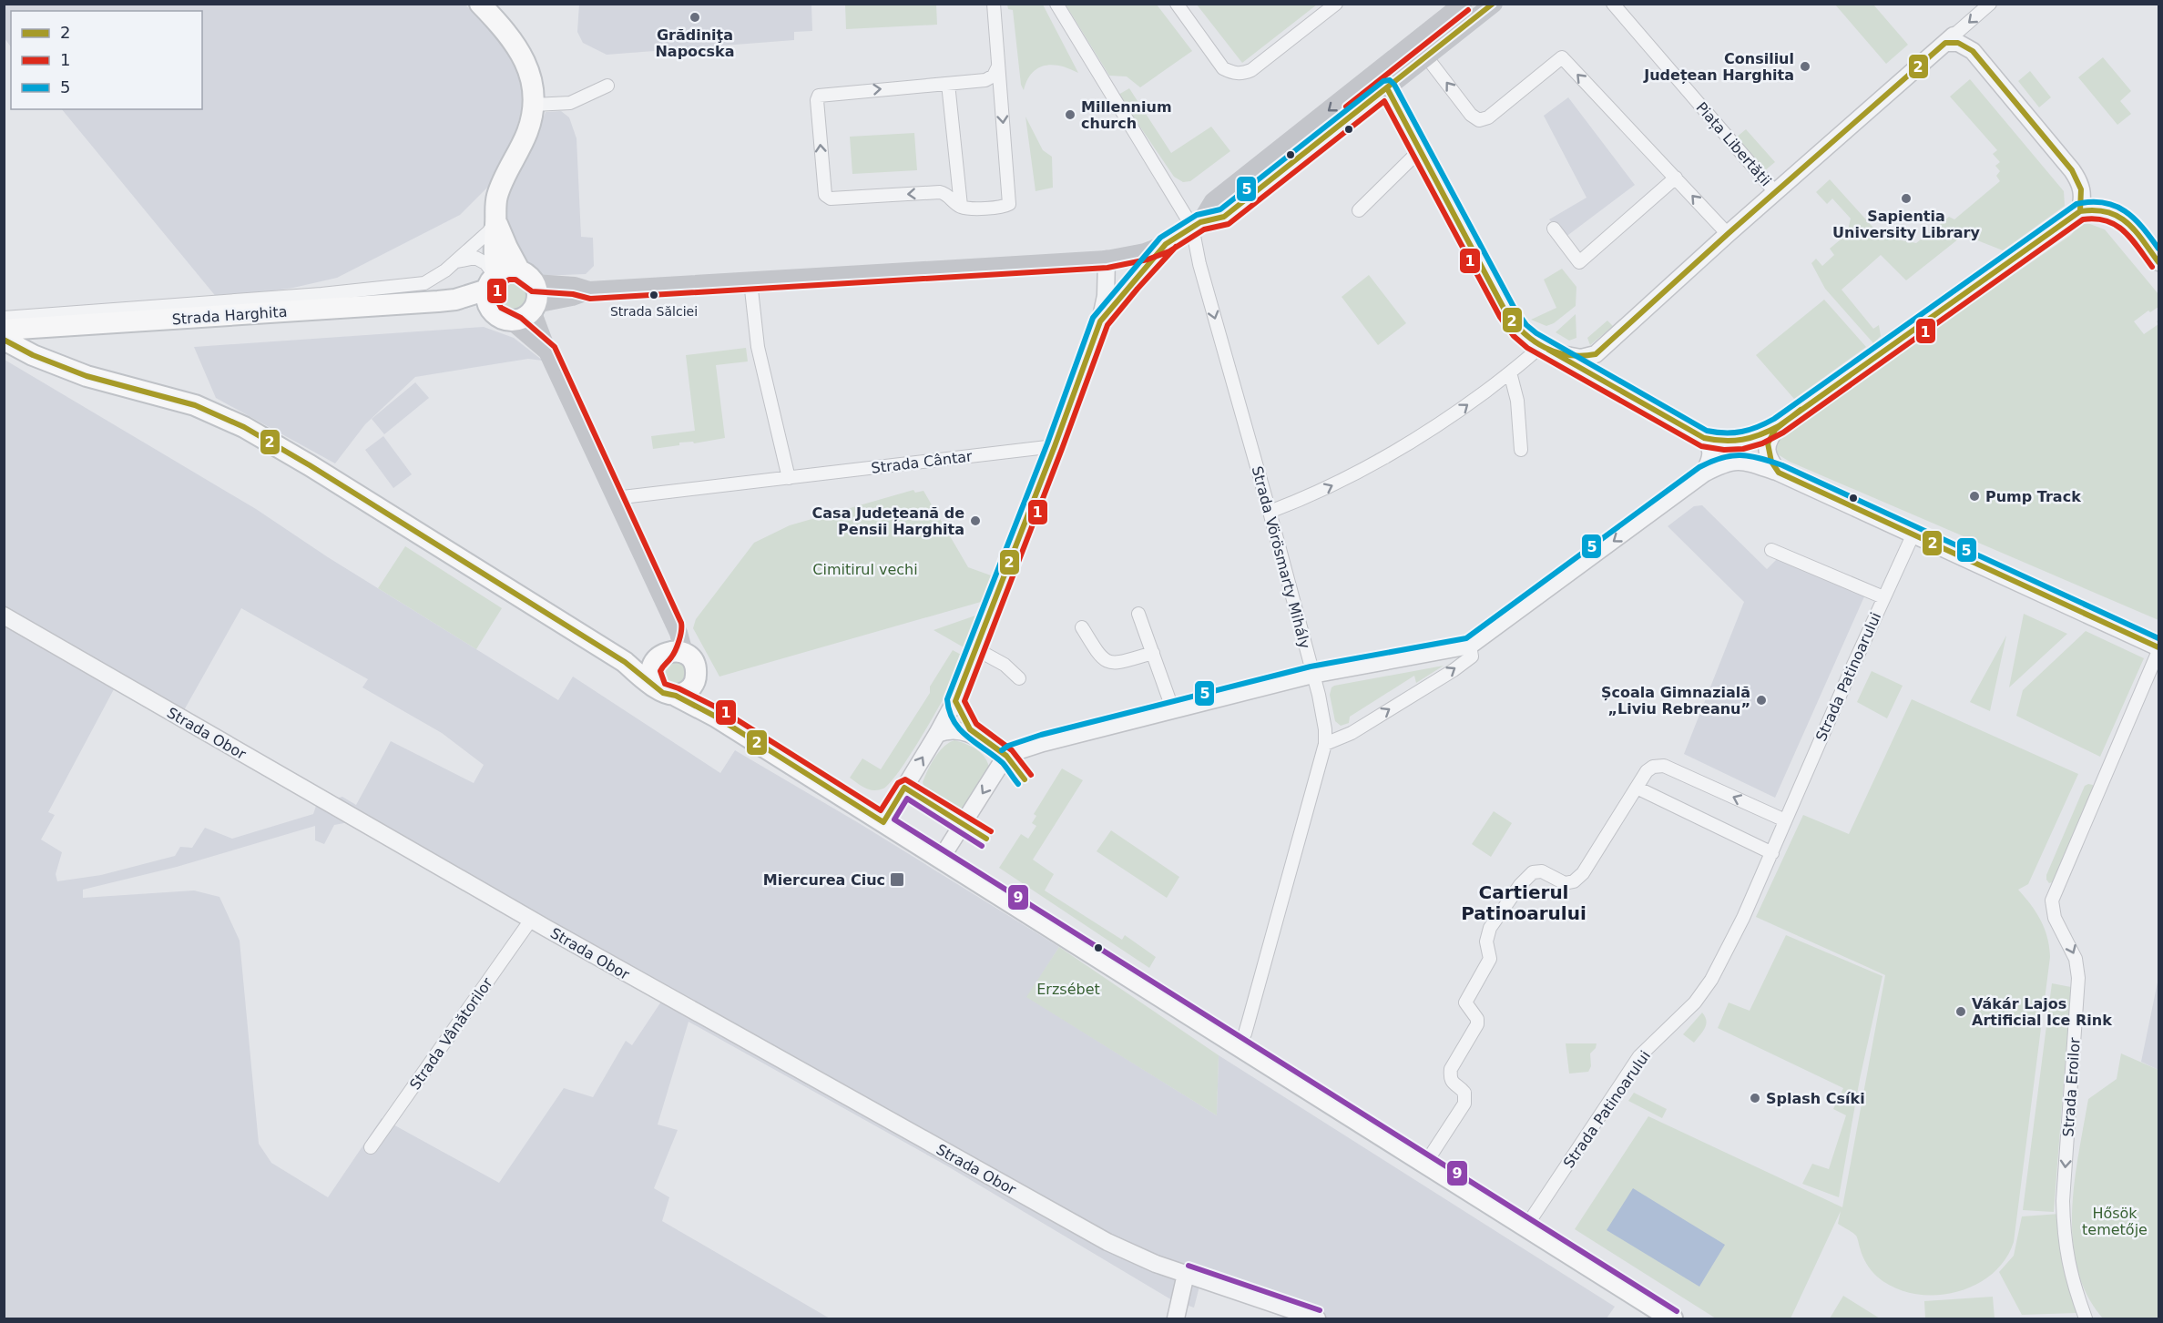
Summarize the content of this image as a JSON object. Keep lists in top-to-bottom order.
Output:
{
  "streets": {
    "main road": ["Strada Harghita"],
    "street": [
      "Piața Libertății",
      "Strada Cântar",
      "Strada Vörösmarty Mihály",
      "Strada Patinoarului",
      "Strada Obor",
      "Strada Vânătorilor",
      "Strada Eroilor"
    ]
  },
  "crossings": [
    ["Strada Obor", "Strada Vânătorilor"]
  ],
  "one_way": ["Strada Eroilor"],
  "districts": ["Cartierul Patinoarului"],
  "parks": ["Cimitirul vechi", "Erzsébet", "Hősök temetője"],
  "places": {
    "other": [
      "Grădiniţa Napocska",
      "Consiliul Județean Harghita",
      "Millennium church",
      "Sapientia University Library",
      "Strada Sălciei",
      "Pump Track",
      "Casa Județeană de Pensii Harghita",
      "Școala Gimnazială „Liviu Rebreanu”",
      "Vákár Lajos Artificial Ice Rink",
      "Splash Csíki"
    ],
    "transit": ["Miercurea Ciuc"]
  },
  "lines": [
    "transit line 2",
    "transit line 1",
    "transit line 5",
    "transit line 9"
  ],
  "legend": ["2", "1", "5"]
}
